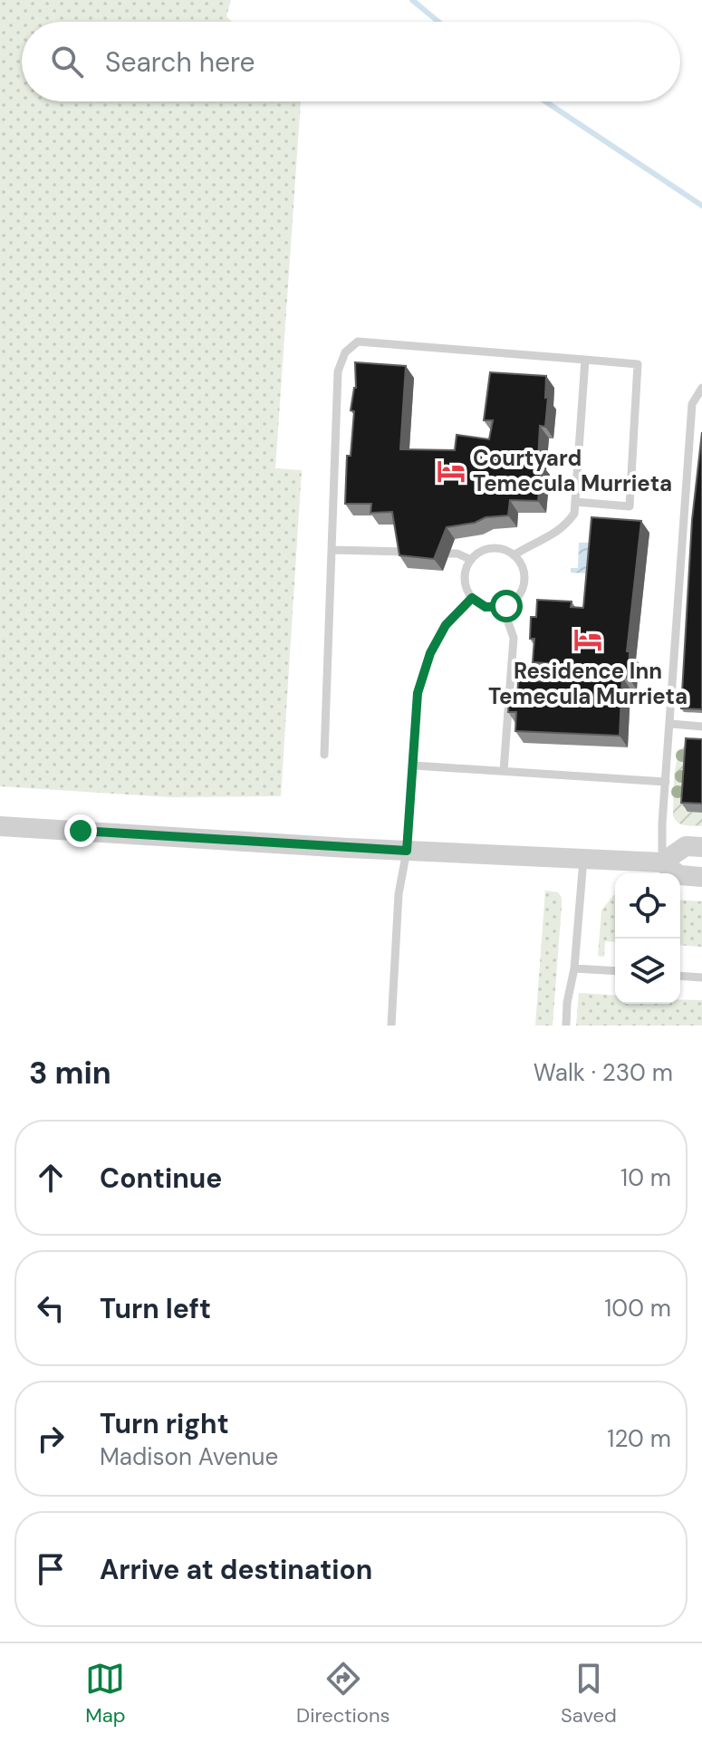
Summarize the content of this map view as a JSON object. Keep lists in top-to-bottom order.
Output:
{
  "places": {
    "hotel": ["Courtyard Temecula Murrieta", "Residence Inn Temecula Murrieta"]
  },
  "page": {
    "search": "Search here",
    "heading": ["3 min", "Walk · 230 m"],
    "list": [
      ["Continue", "10 m"],
      ["Turn left", "100 m"],
      ["Turn right", "Madison Avenue", "120 m"],
      "Arrive at destination"
    ],
    "nav": ["Map", "Directions", "Saved"]
  }
}
